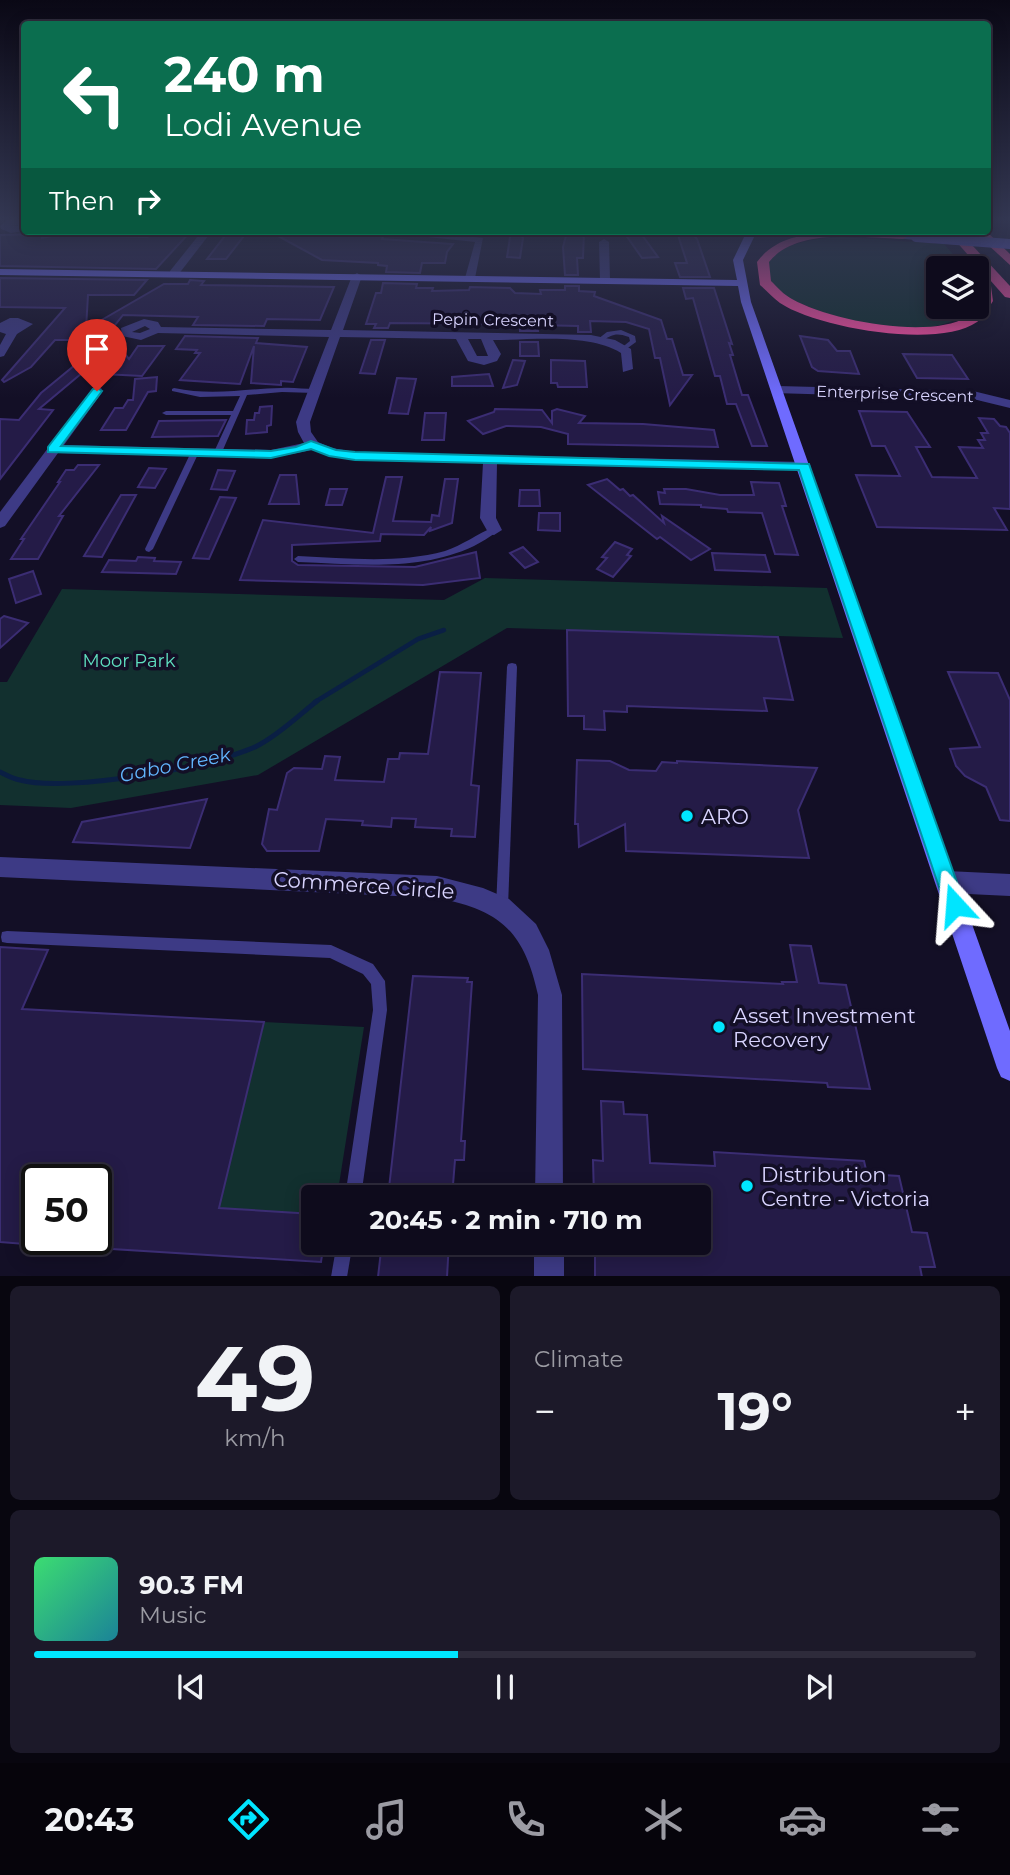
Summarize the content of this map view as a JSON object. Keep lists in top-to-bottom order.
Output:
{
  "streets": {
    "street": ["Pepin Crescent", "Enterprise Crescent", "Commerce Circle"]
  },
  "water": ["Gabo Creek"],
  "parks": ["Moor Park"],
  "places": ["ARO", "Asset Investment Recovery", "Distribution Centre - Victoria"],
  "page": {
    "turn": ["240 m", "Lodi Avenue"],
    "then": "Then",
    "limit": "50",
    "trip": "20:45 · 2 min · 710 m",
    "tile": [
      ["49", "km/h"],
      "Climate"
    ],
    "heat": ["−", "19°", "+"],
    "song": ["90.3 FM", "Music"],
    "tabs": "20:43"
  }
}
